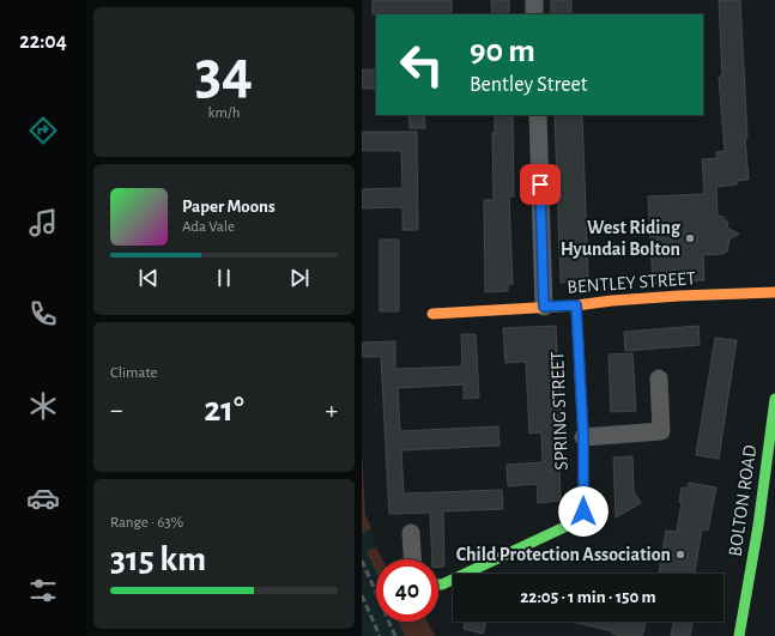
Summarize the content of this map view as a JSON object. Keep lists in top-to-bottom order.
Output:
{
  "streets": {
    "street": ["BENTLEY STREET", "SPRING STREET", "BOLTON ROAD"]
  },
  "crossings": [
    ["BENTLEY STREET", "SPRING STREET"]
  ],
  "places": ["West Riding Hyundai Bolton", "Child Protection Association"],
  "page": {
    "tabs": "22:04",
    "tile": [
      ["34", "km/h"],
      "Climate",
      ["Range · 63%", "315 km"]
    ],
    "turn": ["90 m", "Bentley Street"],
    "song": ["Paper Moons", "Ada Vale"],
    "heat": ["−", "21°", "+"],
    "limit": "40",
    "trip": "22:05 · 1 min · 150 m"
  }
}
